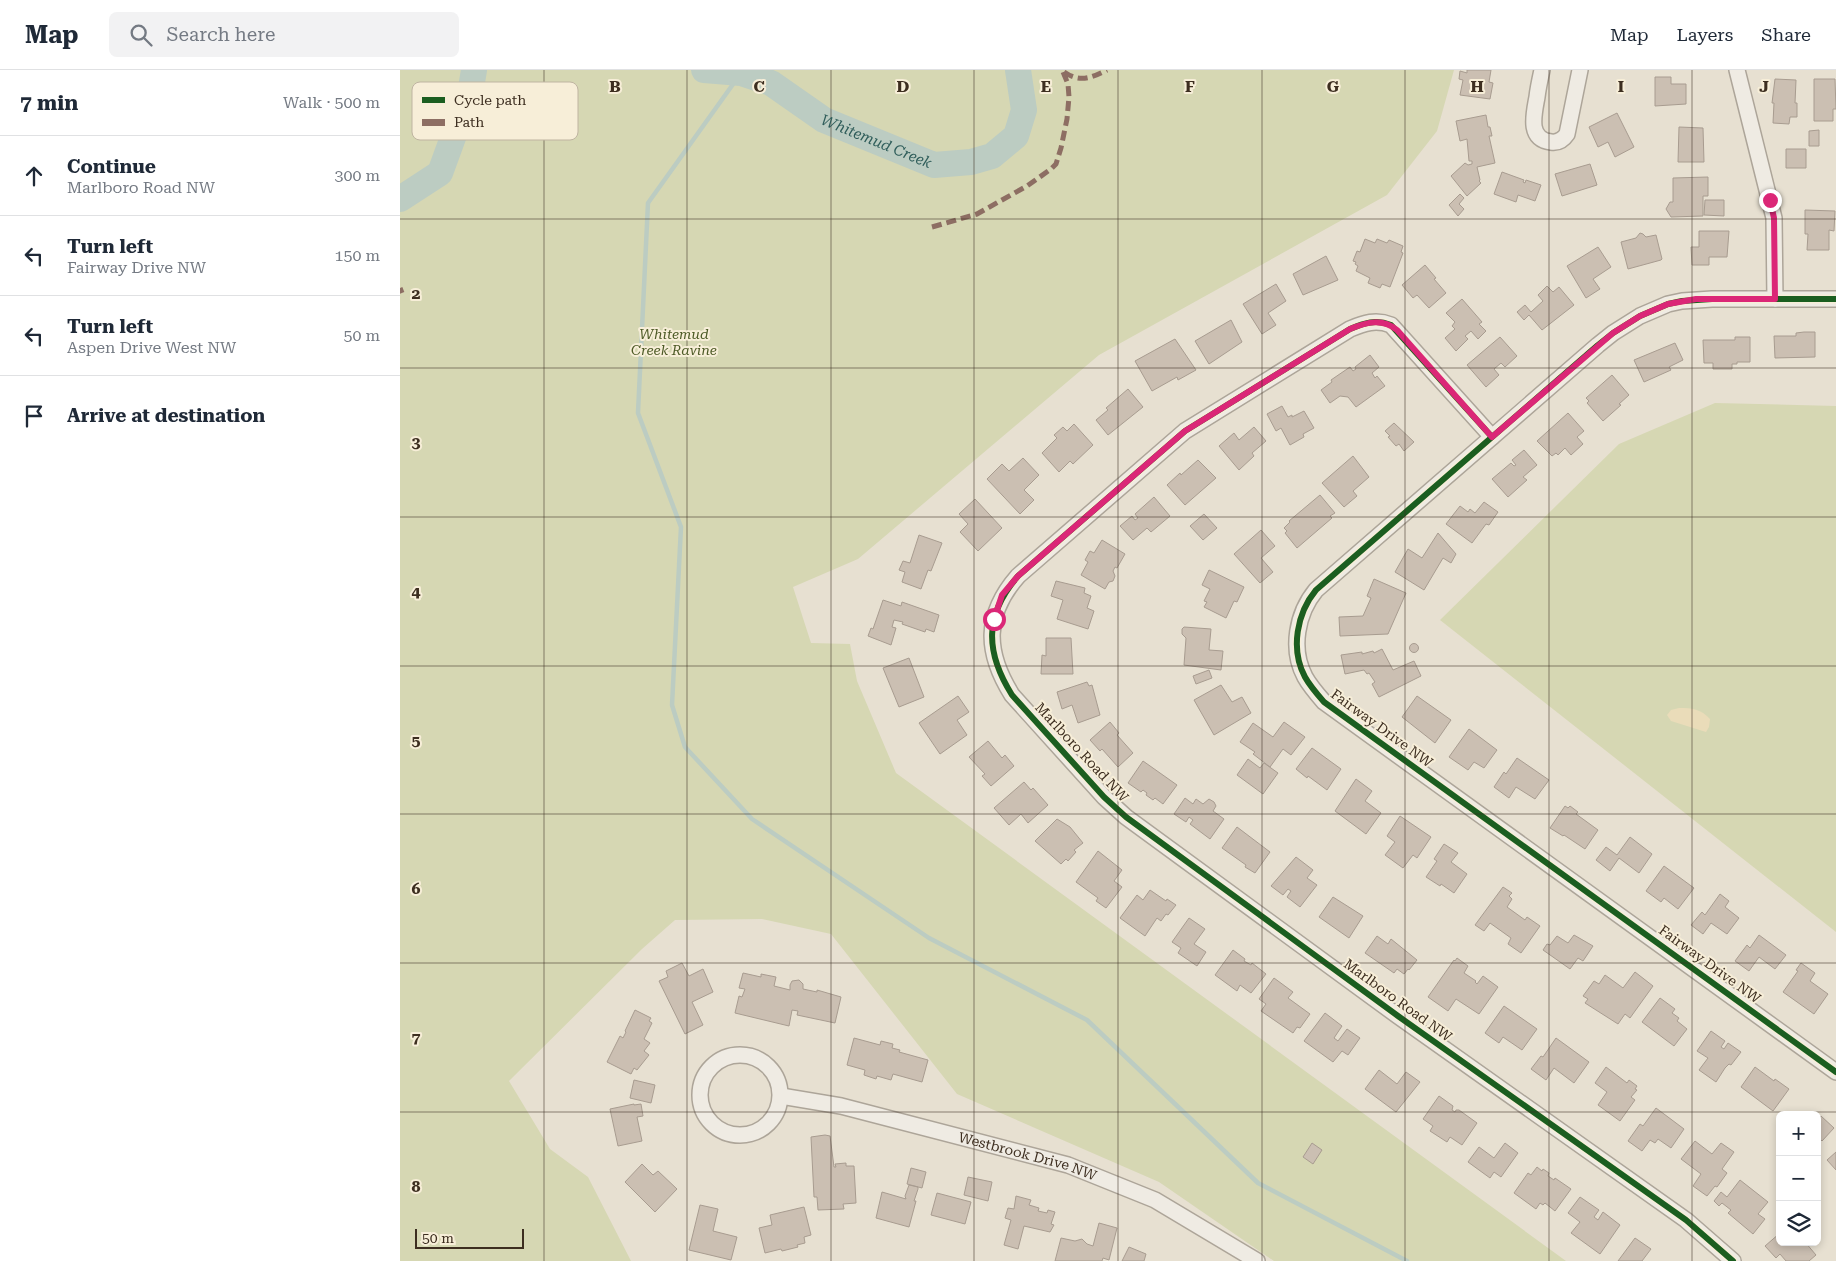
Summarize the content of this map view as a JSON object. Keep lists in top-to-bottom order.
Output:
{
  "streets": {
    "street": ["Fairway Drive NW", "Marlboro Road NW", "Westbrook Drive NW"]
  },
  "crossings": [
    ["Fairway Drive NW", "Marlboro Road NW"]
  ],
  "water": ["Whitemud Creek"],
  "parks": ["Whitemud Creek Ravine"],
  "legend": ["Cycle path", "Path"],
  "scale_bar": "50 m",
  "page": {
    "header": "Map",
    "search": "Search here",
    "nav": ["Map", "Layers", "Share"],
    "heading": ["7 min", "Walk · 500 m"],
    "list": [
      ["Continue", "Marlboro Road NW", "300 m"],
      ["Turn left", "Fairway Drive NW", "150 m"],
      ["Turn left", "Aspen Drive West NW", "50 m"],
      "Arrive at destination"
    ],
    "map_buttons": ["+", "−"],
    "scale": "50 m"
  },
  "grid": {
    "columns": [
      "B",
      "C",
      "D",
      "E",
      "F",
      "G",
      "H",
      "I",
      "J"
    ],
    "rows": [
      "2",
      "3",
      "4",
      "5",
      "6",
      "7",
      "8"
    ]
  }
}
